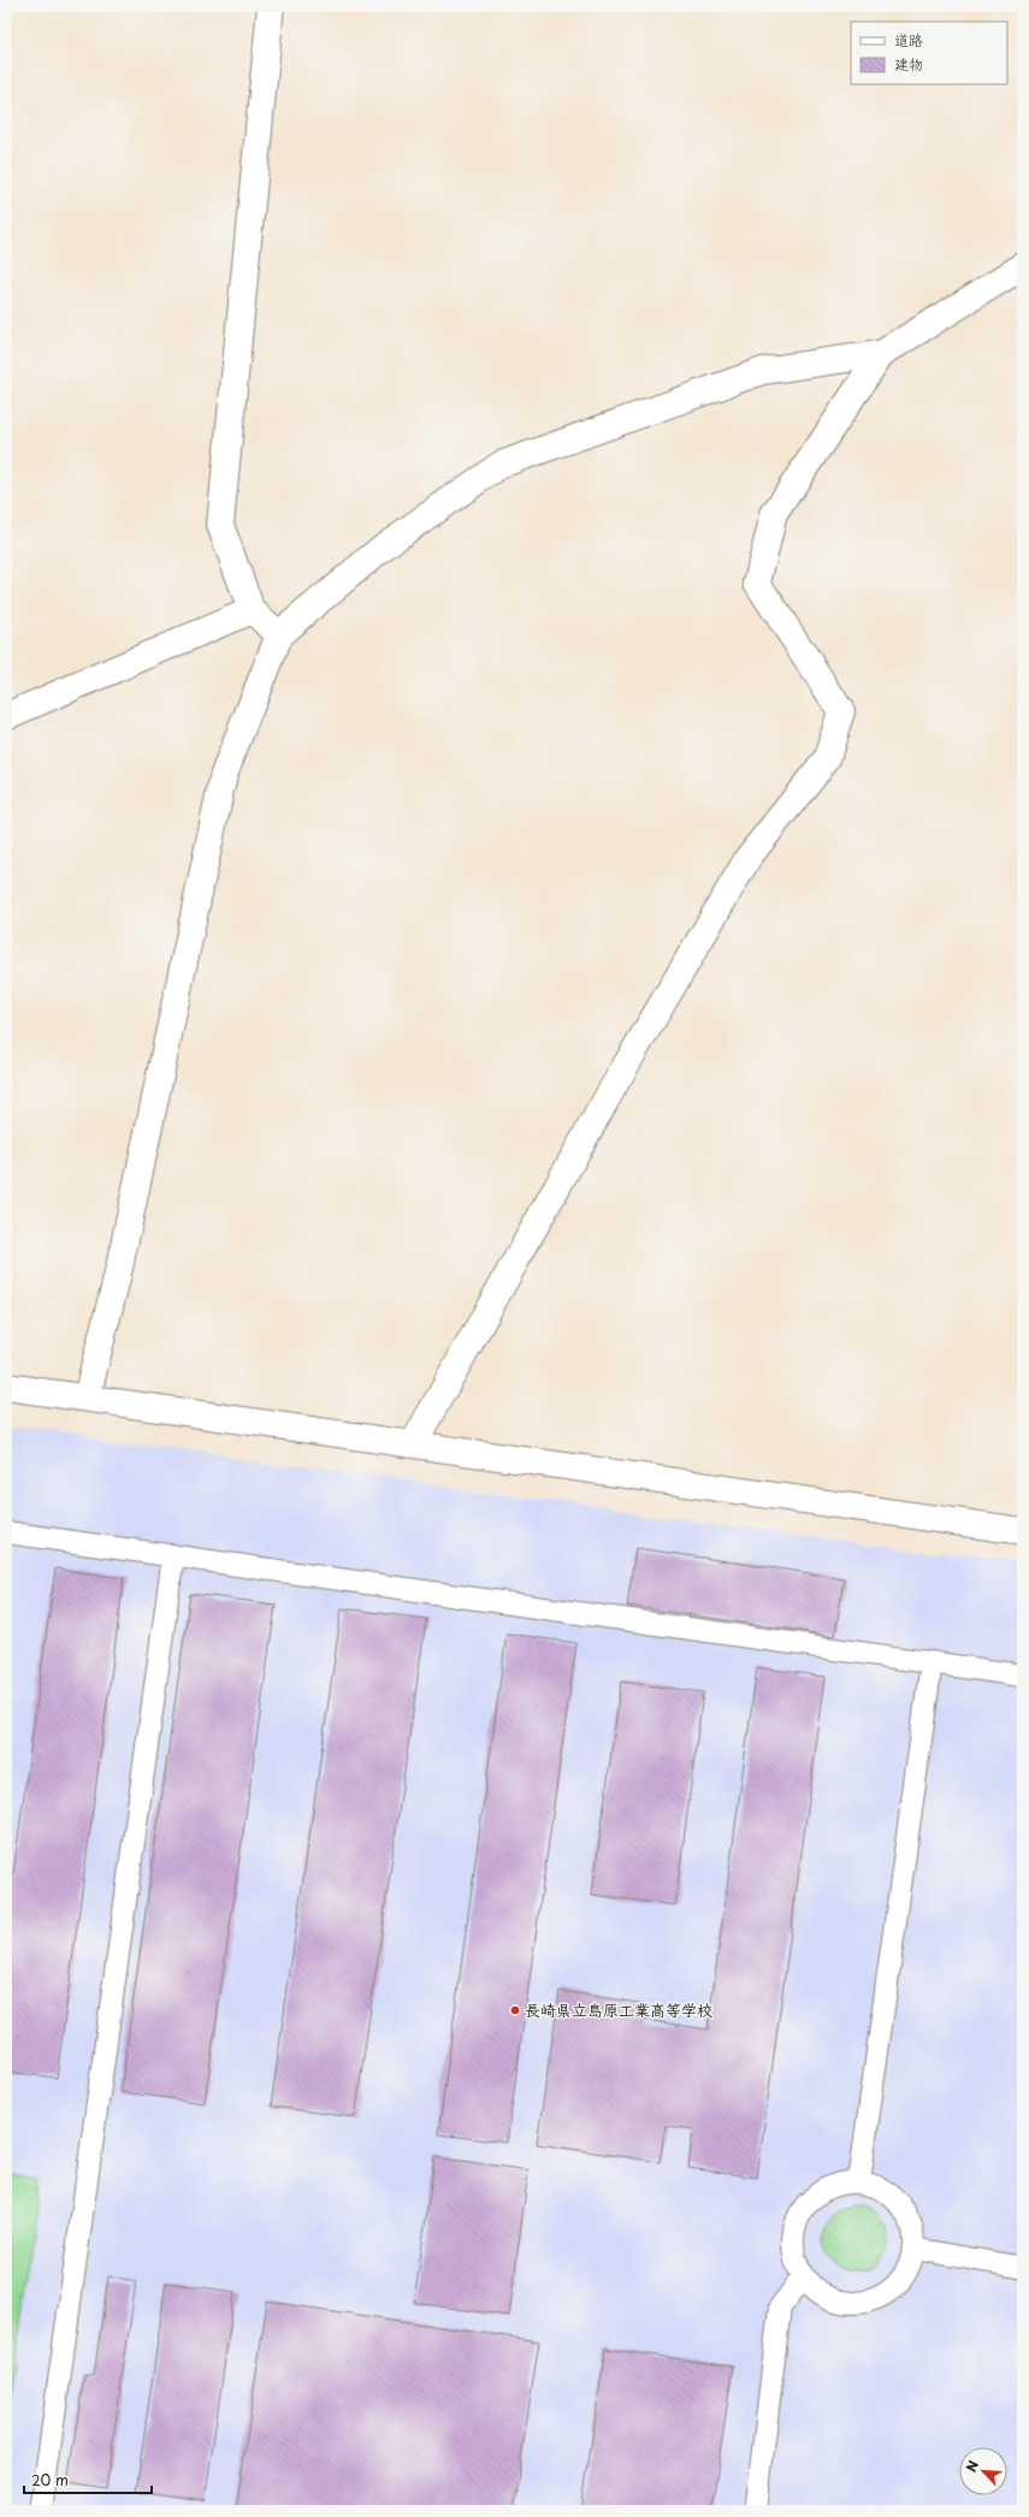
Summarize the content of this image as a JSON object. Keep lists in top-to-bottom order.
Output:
{
  "places": ["長崎県立島原工業高等学校"],
  "legend": ["道路", "建物"],
  "scale_bar": "20 m",
  "north": "top left"
}
